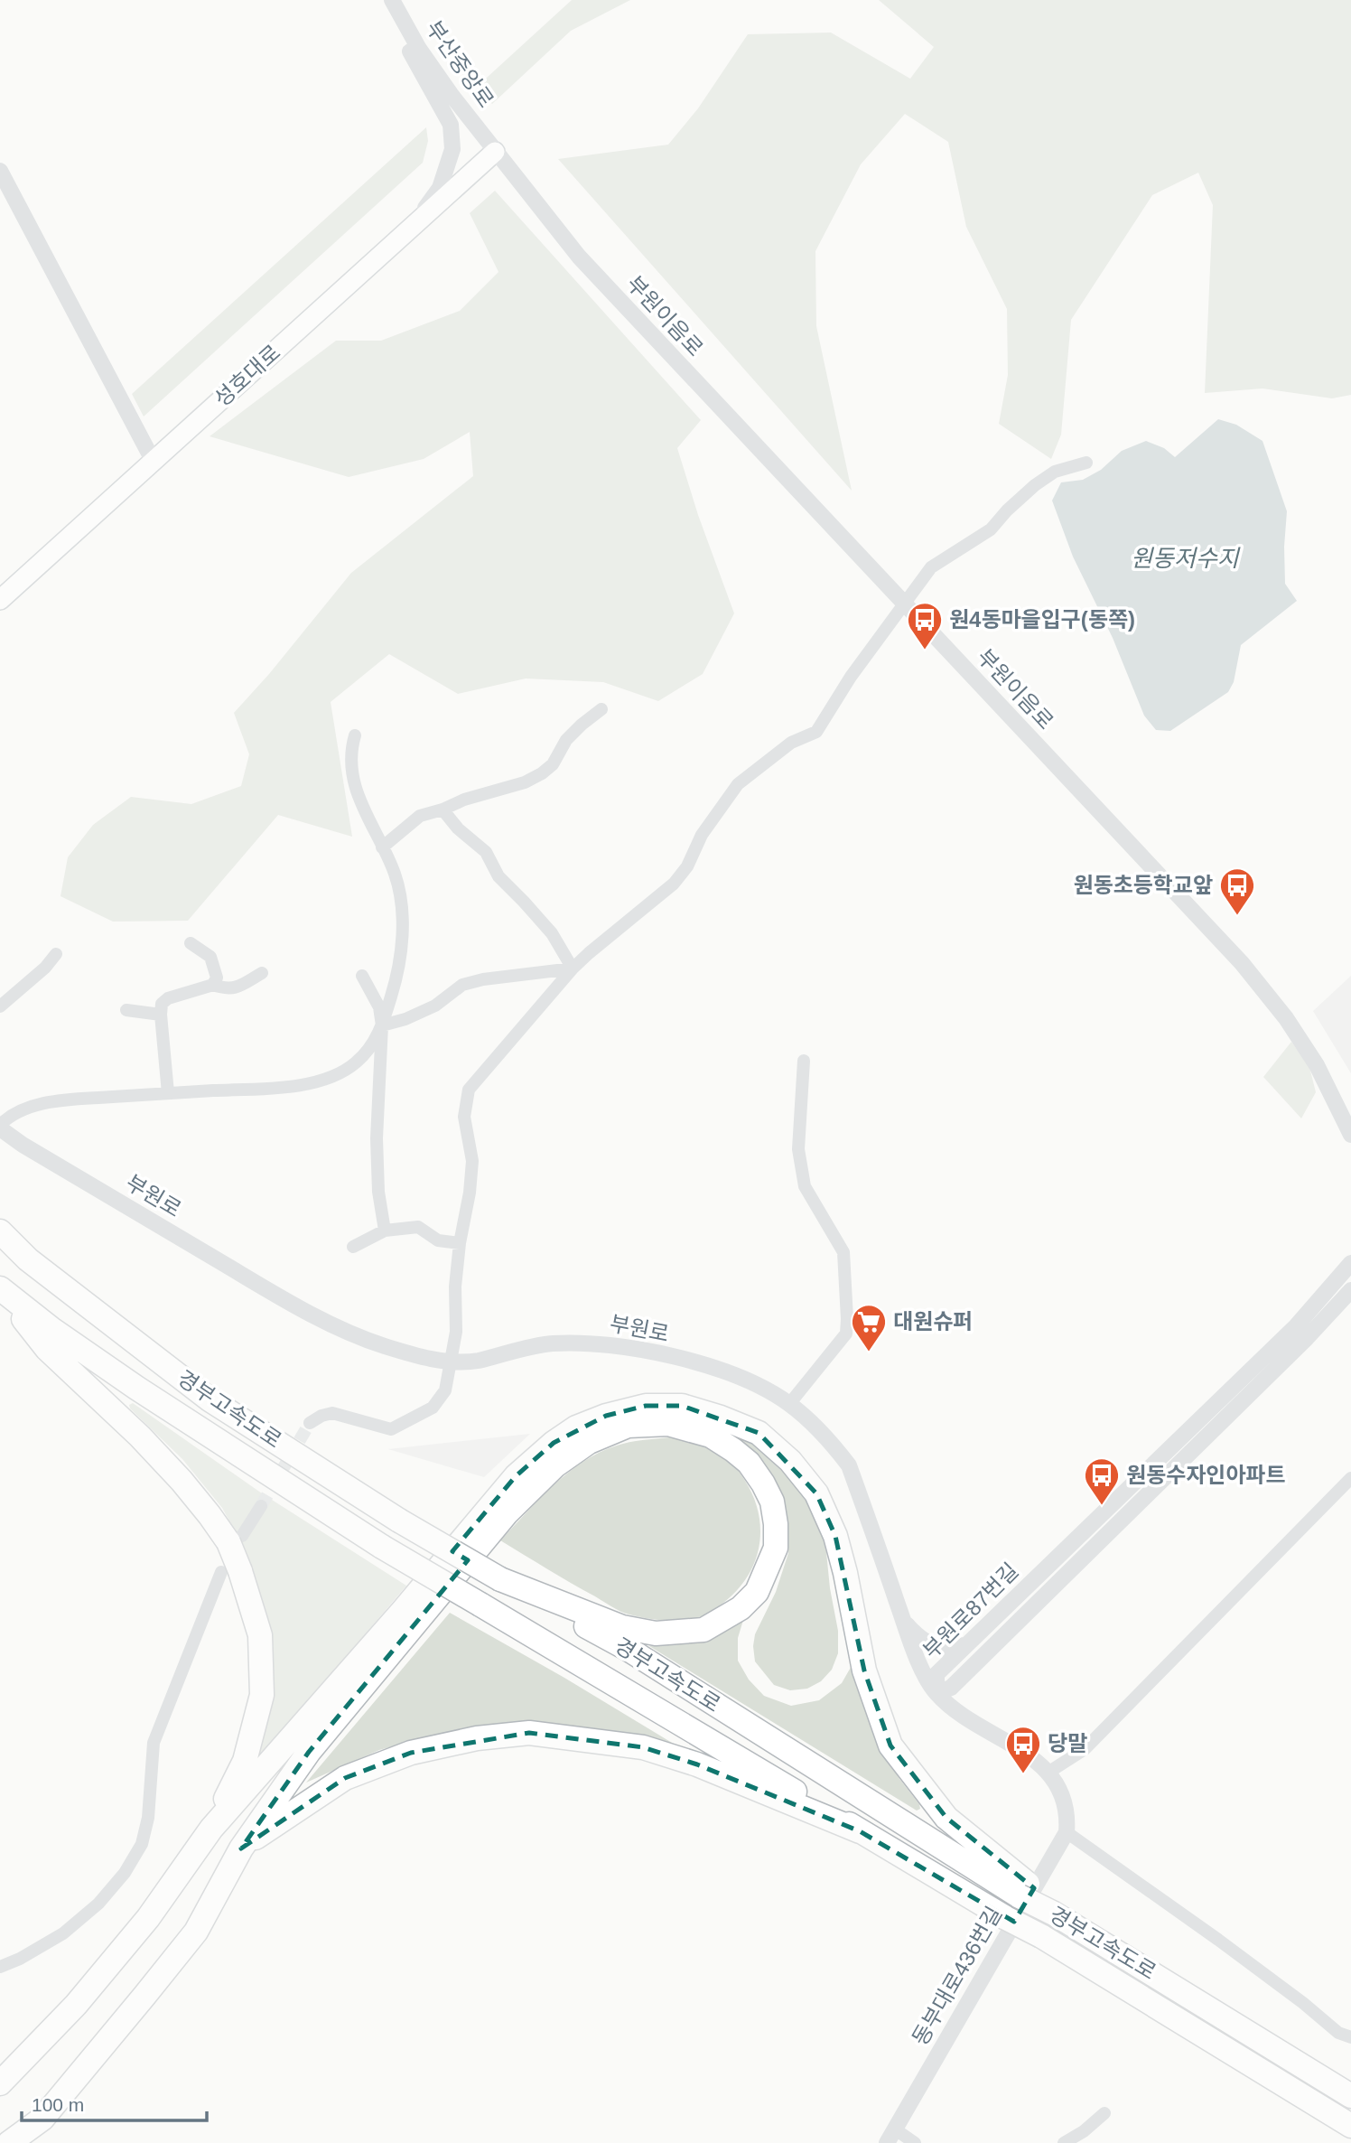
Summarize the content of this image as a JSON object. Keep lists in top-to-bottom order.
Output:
{
  "streets": {
    "highway": ["경부고속도로"],
    "main road": ["성호대로"],
    "street": [
      "부산중앙로",
      "부원이음로",
      "부원로",
      "부원로87번길",
      "동부대로436번길"
    ]
  },
  "crossings": [
    ["부산중앙로", "부원이음로"],
    ["부산중앙로", "성호대로"],
    ["부원이음로", "성호대로"],
    ["부원로", "부원로87번길"],
    ["부원로", "동부대로436번길"]
  ],
  "water": ["원동저수지"],
  "places": {
    "bus stop": [
      "원4동마을입구(동쪽)",
      "원동초등학교앞",
      "원동수자인아파트",
      "당말"
    ],
    "supermarket": ["대원슈퍼"]
  },
  "scale_bar": "100 m"
}
